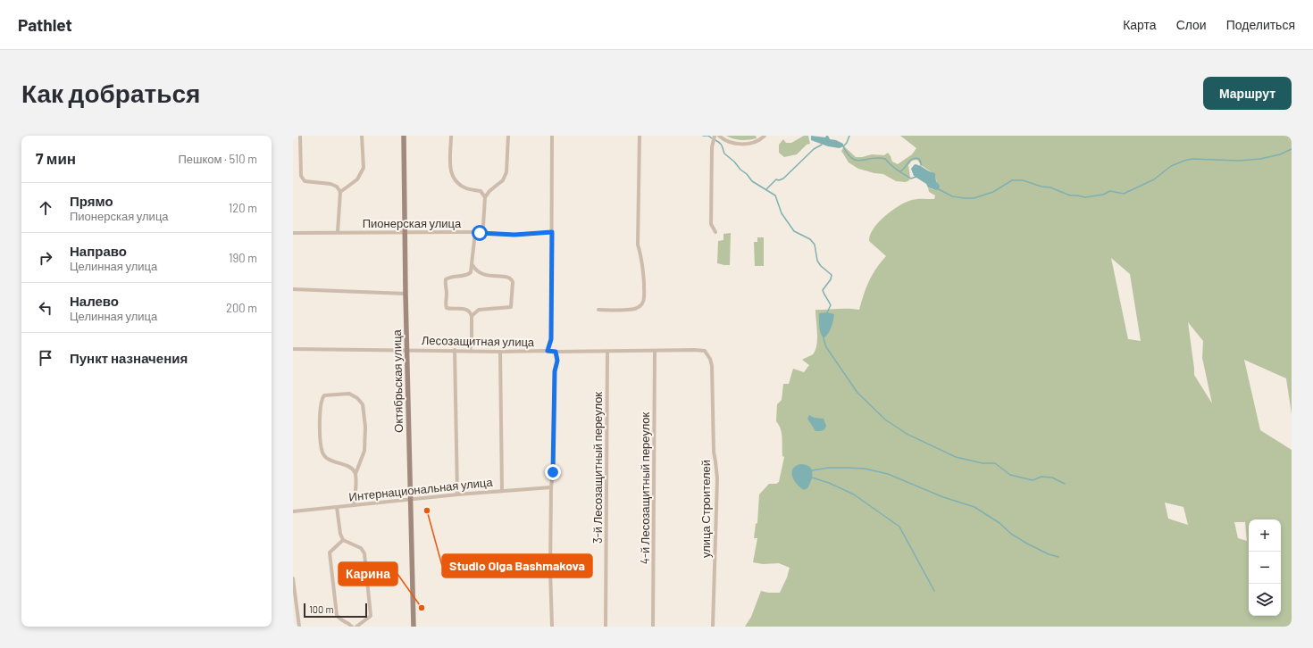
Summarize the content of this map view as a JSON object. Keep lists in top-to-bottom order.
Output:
{
  "streets": {
    "street": [
      "Пионерская улица",
      "Лесозащитная улица",
      "Октябрьская улица",
      "3-й Лесозащитный переулок",
      "4-й Лесозащитный переулок",
      "Интернациональная улица",
      "улица Строителей"
    ]
  },
  "crossings": [
    ["Пионерская улица", "Октябрьская улица"],
    ["Лесозащитная улица", "Октябрьская улица"],
    ["Лесозащитная улица", "3-й Лесозащитный переулок"],
    ["Лесозащитная улица", "4-й Лесозащитный переулок"],
    ["Лесозащитная улица", "улица Строителей"],
    ["Октябрьская улица", "Интернациональная улица"]
  ],
  "places": ["Studio Olga Bashmakova", "Карина"],
  "scale_bar": "100 m",
  "page": {
    "header": "Pathlet",
    "nav": ["Карта", "Слои", "Поделиться"],
    "buttons": "Маршрут",
    "title": "Как добраться",
    "heading": ["7 мин", "Пешком · 510 m"],
    "list": [
      ["Прямо", "Пионерская улица", "120 m"],
      ["Направо", "Целинная улица", "190 m"],
      ["Налево", "Целинная улица", "200 m"],
      "Пункт назначения"
    ],
    "map_buttons": ["+", "−"],
    "scale": "100 m"
  }
}
